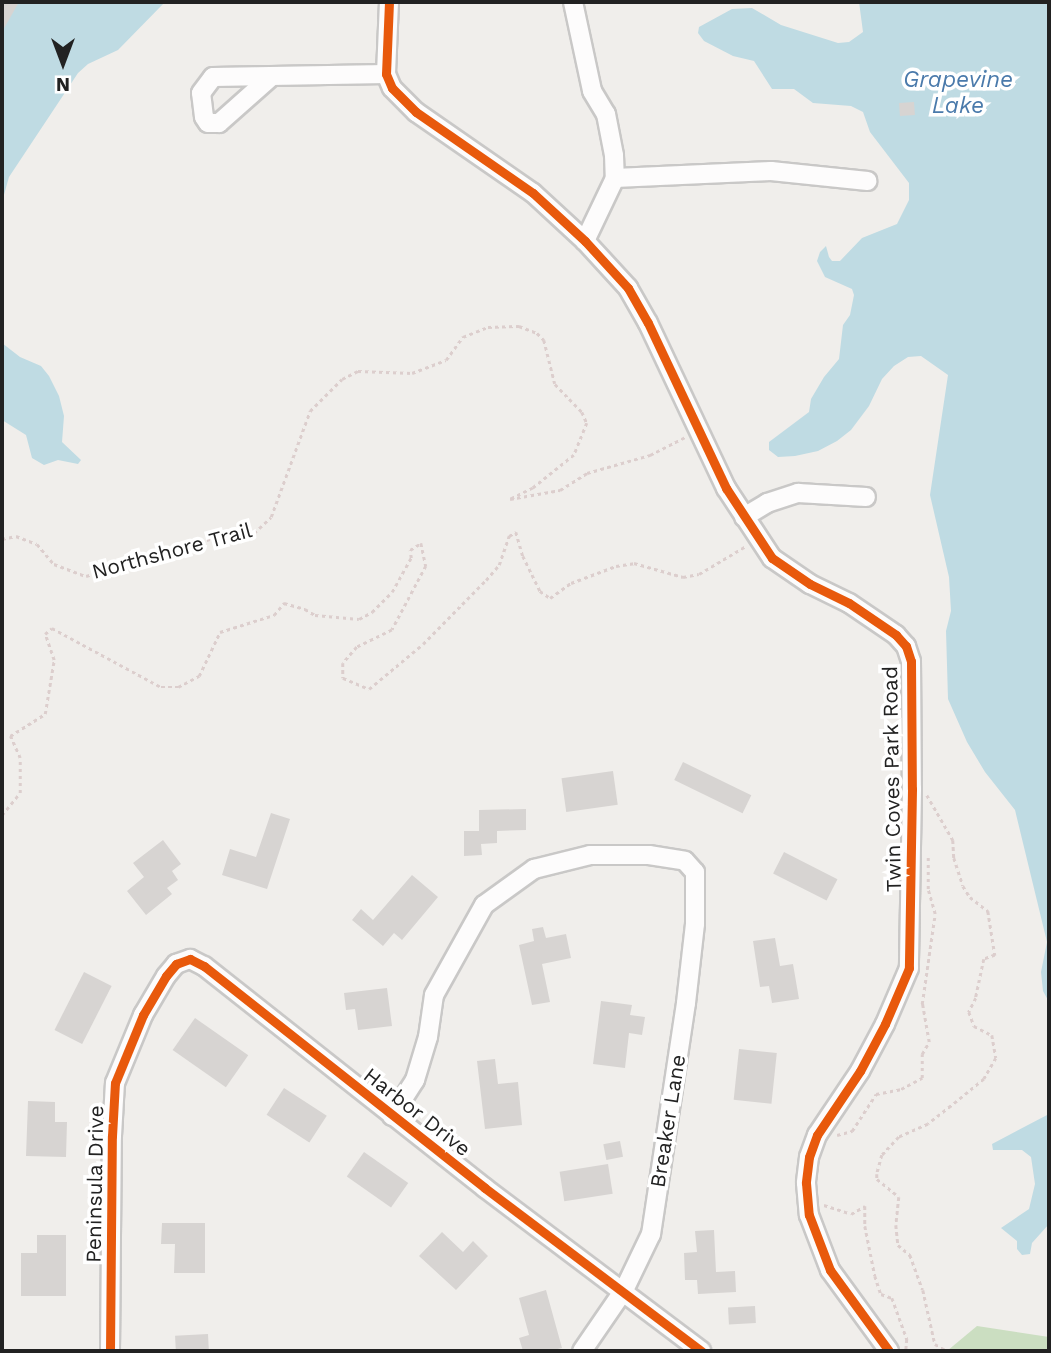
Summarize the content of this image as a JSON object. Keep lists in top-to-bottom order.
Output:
{
  "streets": {
    "street": [
      "Twin Coves Park Road",
      "Harbor Drive",
      "Breaker Lane",
      "Peninsula Drive"
    ],
    "path": ["Northshore Trail"]
  },
  "crossings": [
    ["Northshore Trail", "Twin Coves Park Road"],
    ["Harbor Drive", "Breaker Lane"],
    ["Harbor Drive", "Peninsula Drive"]
  ],
  "water": ["Grapevine Lake"],
  "north": "bottom"
}
